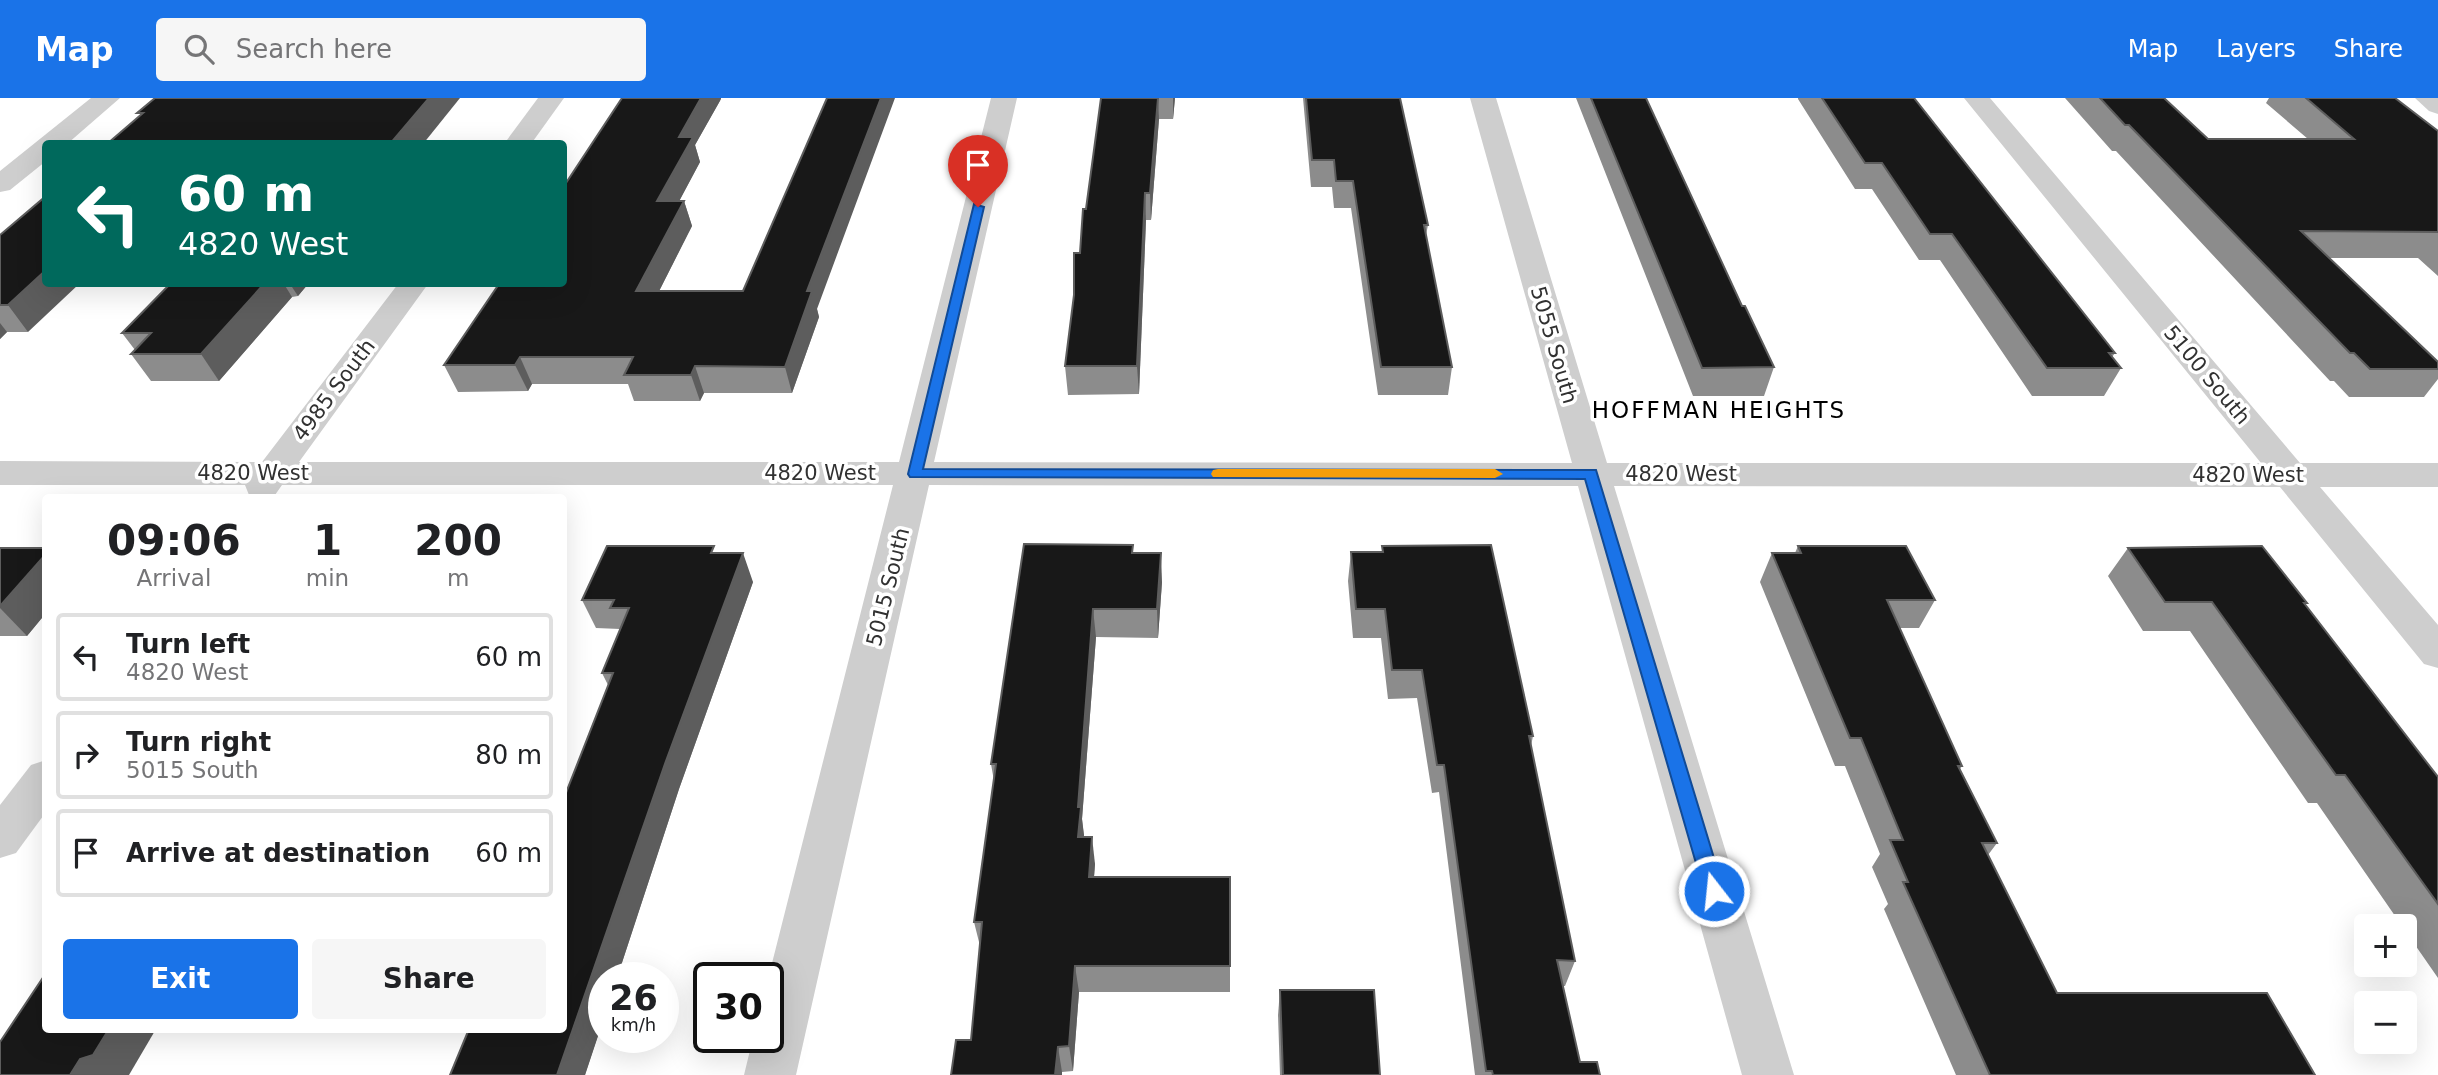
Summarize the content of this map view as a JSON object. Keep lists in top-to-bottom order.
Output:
{
  "streets": {
    "street": [
      "5055 South",
      "5100 South",
      "4985 South",
      "4820 West",
      "5015 South"
    ]
  },
  "crossings": [
    ["5055 South", "4820 West"],
    ["5100 South", "4820 West"],
    ["4985 South", "4820 West"],
    ["4820 West", "5015 South"]
  ],
  "districts": ["HOFFMAN HEIGHTS"],
  "page": {
    "header": "Map",
    "search": "Search here",
    "nav": ["Map", "Layers", "Share"],
    "turn": ["60 m", "4820 West"],
    "eta": [
      "09:06",
      "Arrival",
      "1",
      "min",
      "200",
      "m"
    ],
    "list": [
      {
        "name": "Turn left",
        "note": "4820 West",
        "value": "60 m"
      },
      {
        "name": "Turn right",
        "note": "5015 South",
        "value": "80 m"
      },
      {
        "name": "Arrive at destination",
        "value": "60 m"
      }
    ],
    "map_buttons": ["+", "−"],
    "buttons": ["Exit", "Share"],
    "speed": "26 km/h",
    "limit": "30"
  }
}
